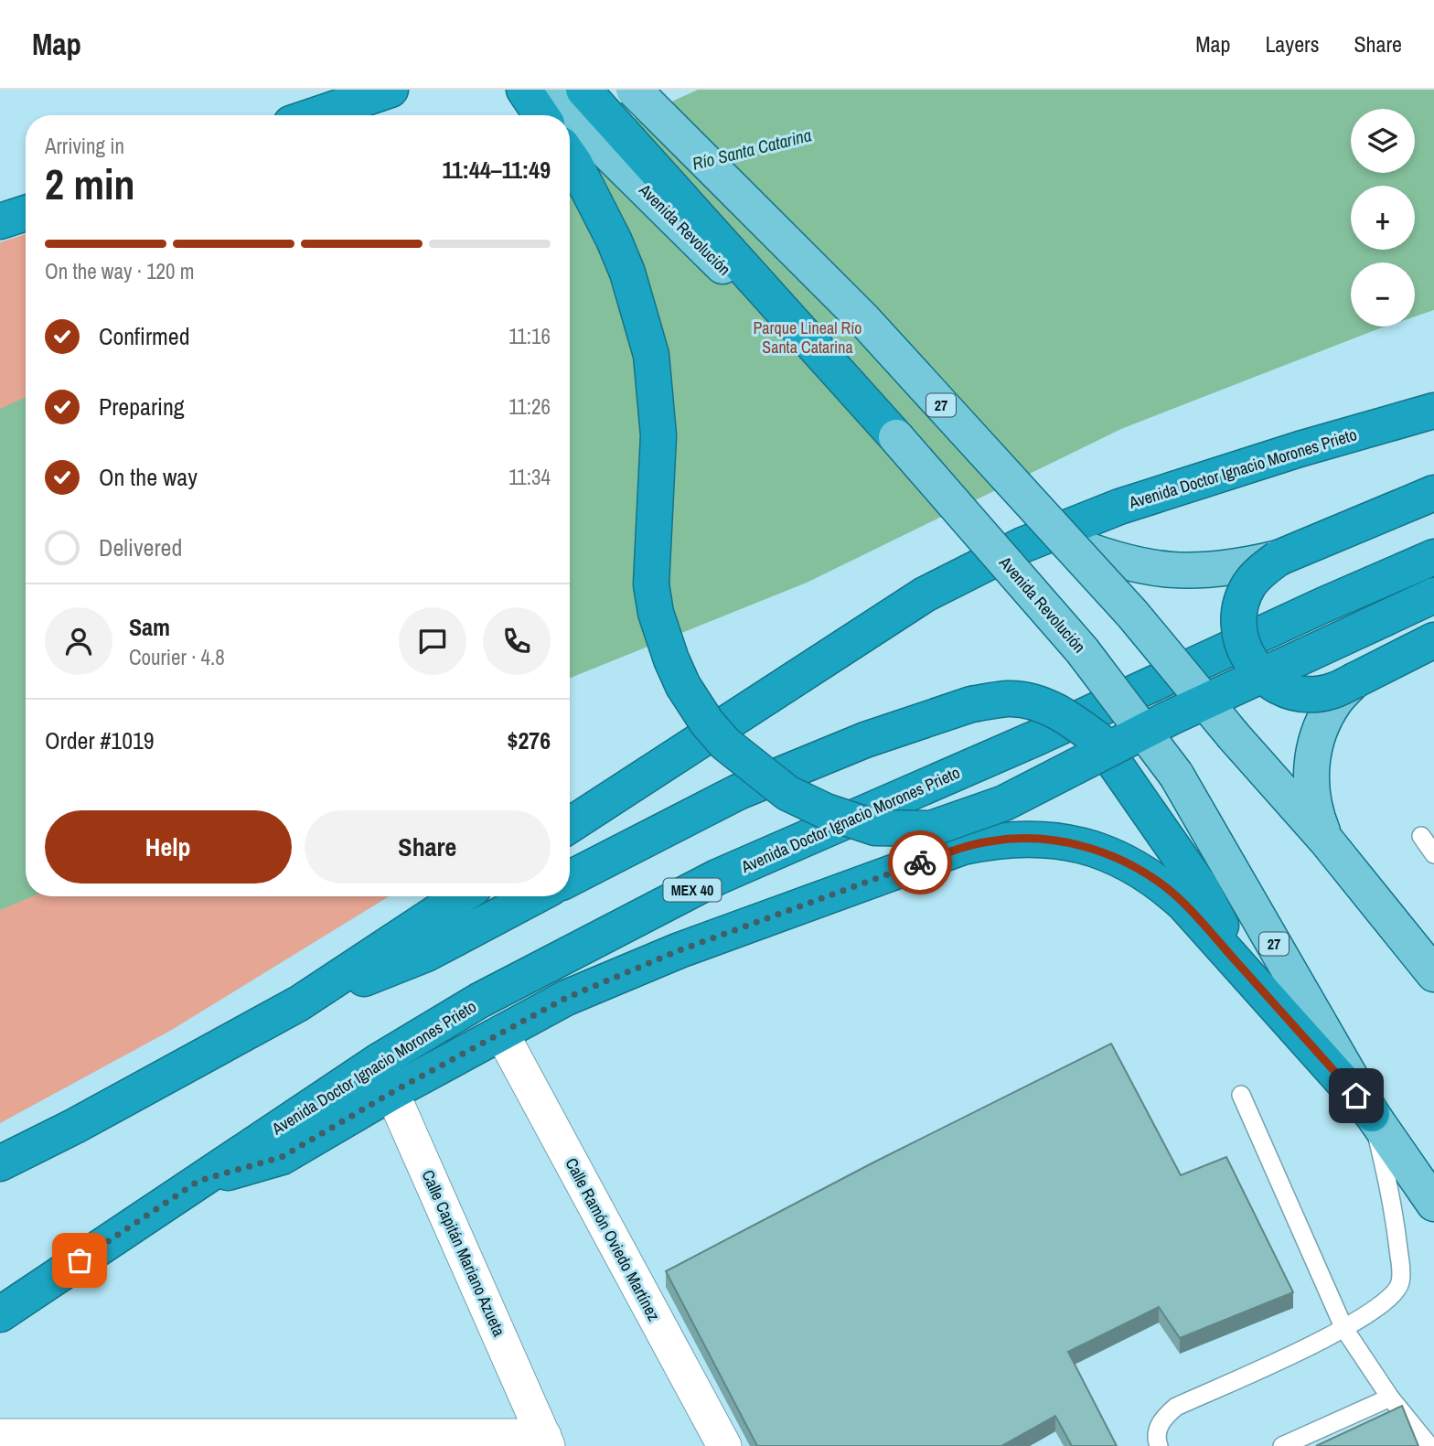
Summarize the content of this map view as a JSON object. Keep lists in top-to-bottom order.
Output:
{
  "streets": {
    "highway": ["Avenida Doctor Ignacio Morones Prieto", "MEX 40"],
    "main road": ["Avenida Revolución", "27"],
    "street": ["Calle Ramón Oviedo Martínez", "Calle Capitán Mariano Azueta"]
  },
  "crossings": [
    ["Avenida Doctor Ignacio Morones Prieto", "Calle Capitán Mariano Azueta"]
  ],
  "water": ["Río Santa Catarina"],
  "parks": ["Parque Lineal Río Santa Catarina"],
  "page": {
    "header": "Map",
    "nav": ["Map", "Layers", "Share"],
    "map_buttons": ["+", "−"],
    "heading": ["2 min", "Arriving in", "11:44–11:49"],
    "panel": [
      "Sam",
      "Courier · 4.8",
      "Order #1019",
      "$276"
    ],
    "bar": "On the way · 120 m",
    "list": [
      ["Confirmed", "11:16"],
      ["Preparing", "11:26"],
      ["On the way", "11:34"],
      "Delivered"
    ],
    "buttons": ["Help", "Share"]
  }
}
